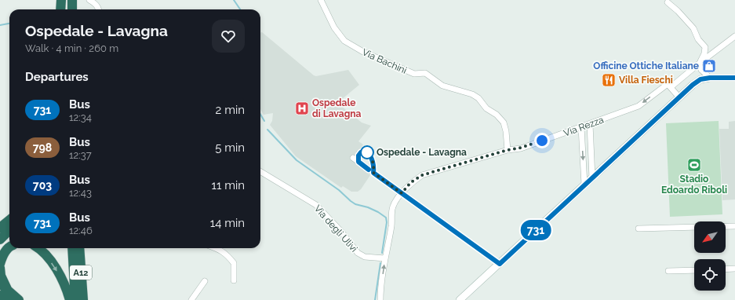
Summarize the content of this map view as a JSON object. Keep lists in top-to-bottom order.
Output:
{
  "streets": {
    "highway": ["A12"],
    "street": ["Via Bachini", "Via Rezza", "Via degli Ulivi"]
  },
  "crossings": [
    ["Via Bachini", "Via Rezza"],
    ["Via Rezza", "Via degli Ulivi"]
  ],
  "places": {
    "shop": ["Officine Ottiche Italiane"],
    "restaurant": ["Villa Fieschi"],
    "hospital": ["Ospedale di Lavagna"],
    "other": ["Ospedale - Lavagna"],
    "sports": ["Stadio Edoardo Riboli"]
  },
  "lines": ["bus line 731"],
  "north": "bottom left",
  "page": {
    "on_map": "731",
    "heading": [
      ["Ospedale - Lavagna", "Walk · 4 min · 260 m"],
      "Departures"
    ],
    "list": [
      {
        "mark": "731",
        "name": "Bus",
        "note": "12:34",
        "value": "2 min"
      },
      {
        "mark": "798",
        "name": "Bus",
        "note": "12:37",
        "value": "5 min"
      },
      {
        "mark": "703",
        "name": "Bus",
        "note": "12:43",
        "value": "11 min"
      },
      {
        "mark": "731",
        "name": "Bus",
        "note": "12:46",
        "value": "14 min"
      }
    ]
  }
}
